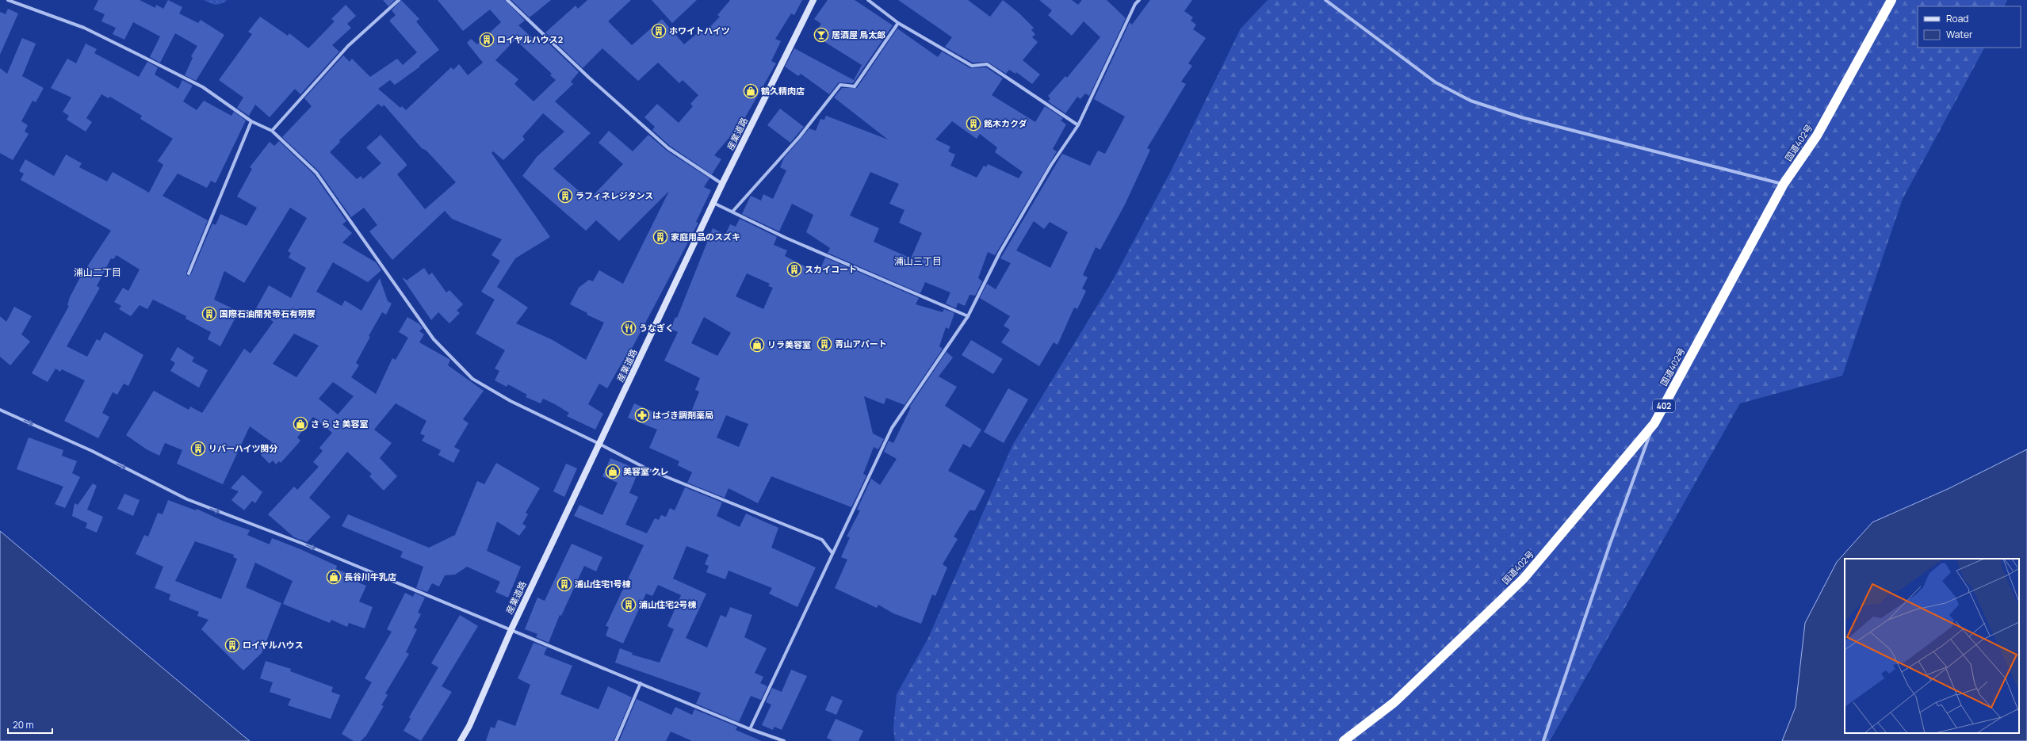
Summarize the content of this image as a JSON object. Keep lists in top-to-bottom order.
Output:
{
  "streets": {
    "highway": ["国道402号", "402"],
    "street": ["産業道路"]
  },
  "districts": ["浦山三丁目", "浦山二丁目"],
  "places": {
    "building": [
      "ホワイトハイツ",
      "ロイヤルハウス2",
      "銘木カクダ",
      "ラフィネレジタンス",
      "家庭用品のスズキ",
      "スカイコート",
      "国際石油開発帝石有明寮",
      "青山アパート",
      "リバーハイツ関分",
      "浦山住宅1号棟",
      "浦山住宅2号棟",
      "ロイヤルハウス"
    ],
    "bar": ["居酒屋 鳥太郎"],
    "shop": [
      "鶴久精肉店",
      "リラ美容室",
      "さ ら さ 美容室",
      "美容室 クレ",
      "長谷川牛乳店"
    ],
    "restaurant": ["うなぎく"],
    "pharmacy": ["はづき調剤薬局"]
  },
  "legend": ["Road", "Water"],
  "scale_bar": "20 m"
}
